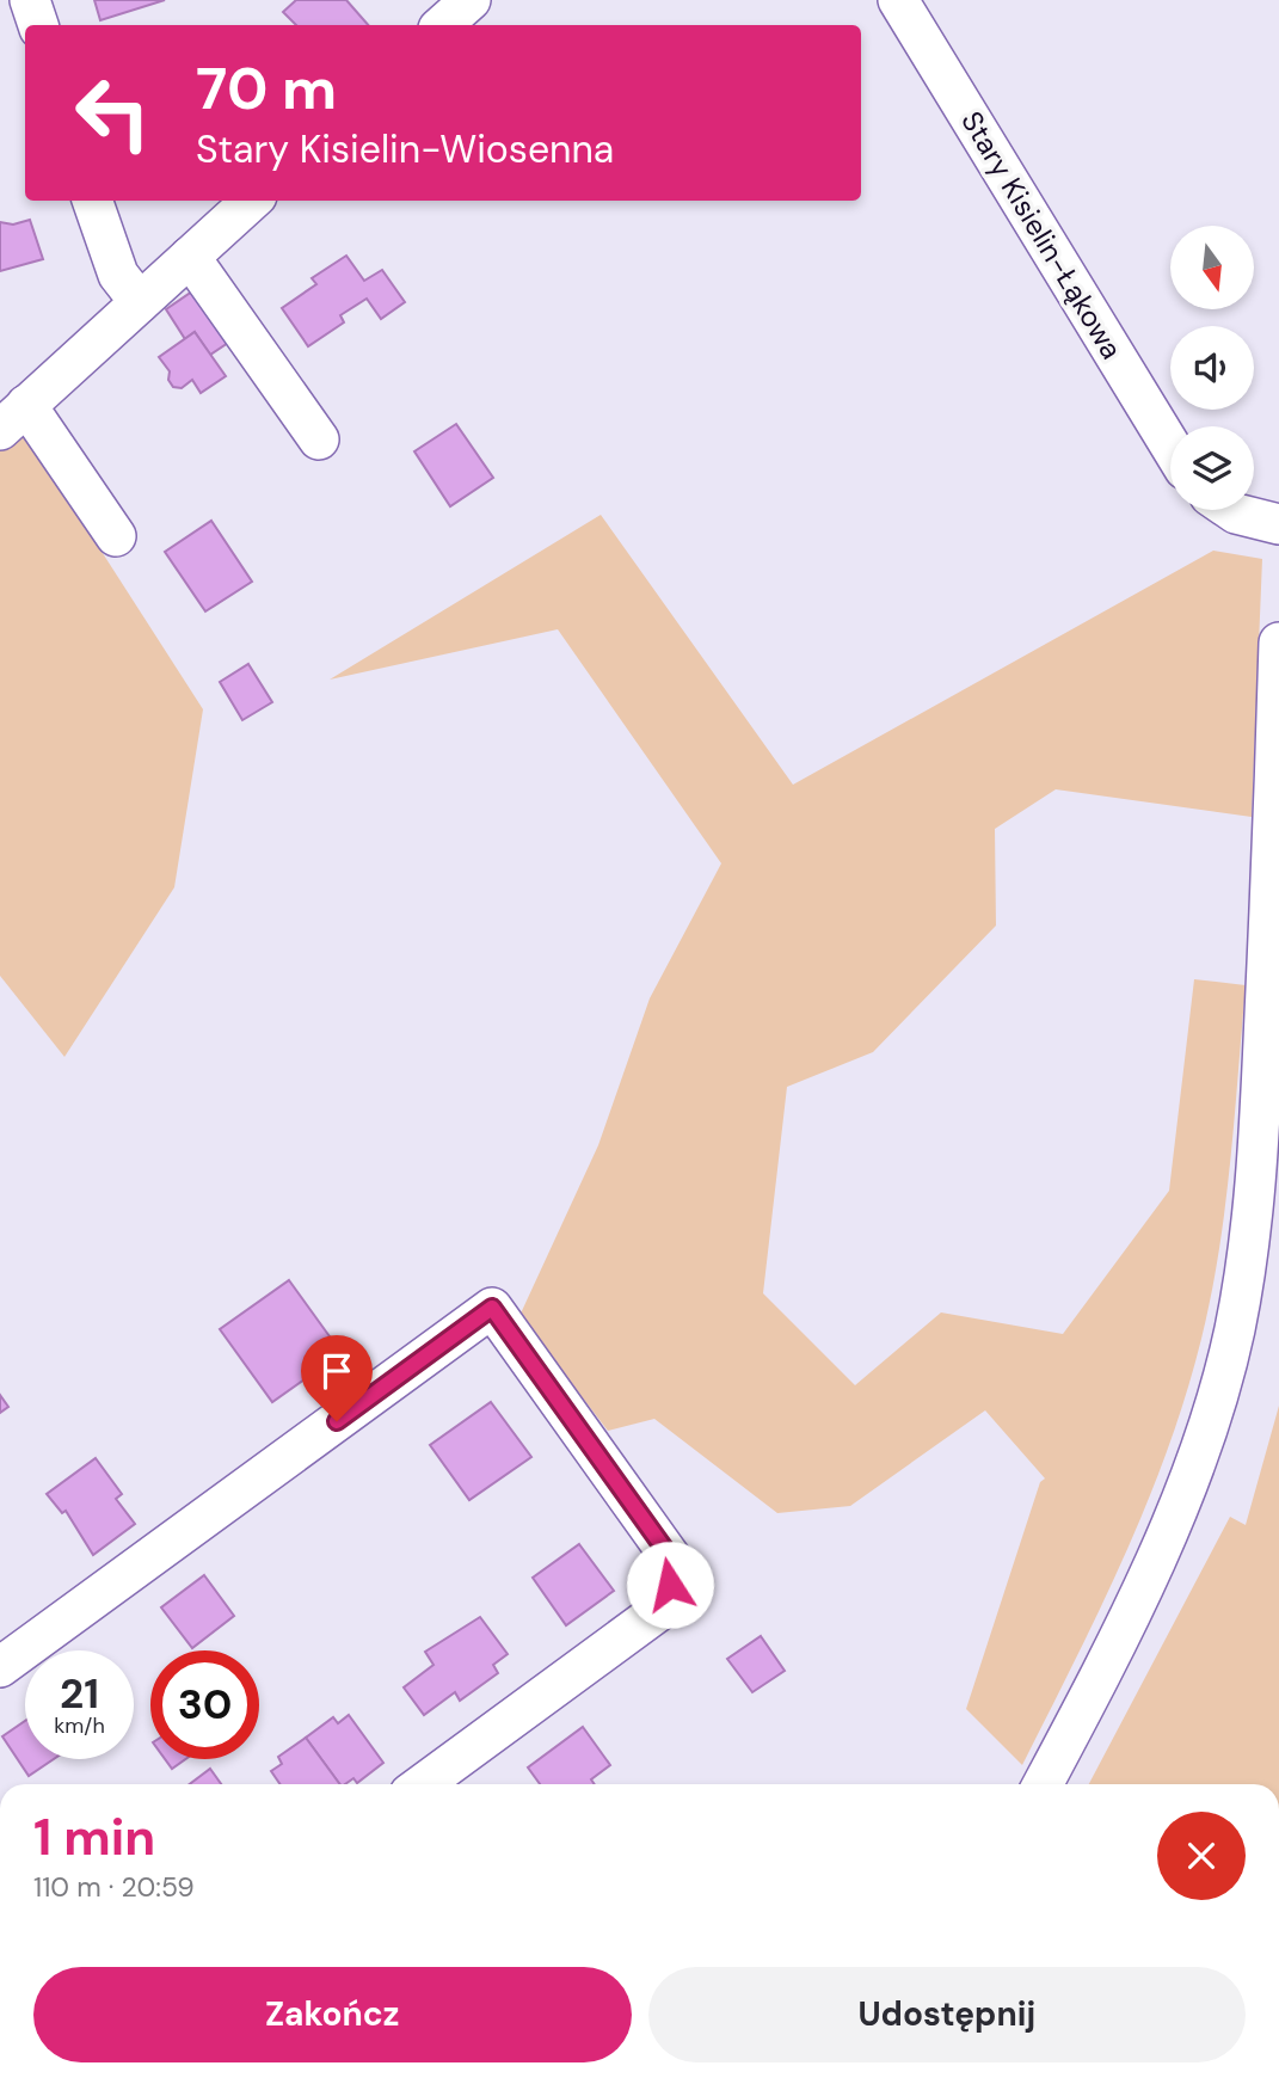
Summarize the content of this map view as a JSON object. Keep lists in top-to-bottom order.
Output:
{
  "streets": {
    "street": ["Stary Kisielin-Łąkowa"]
  },
  "north": "bottom",
  "page": {
    "turn": ["70 m", "Stary Kisielin-Wiosenna"],
    "speed": "21 km/h",
    "limit": "30",
    "heading": ["1 min", "110 m · 20:59"],
    "buttons": ["Zakończ", "Udostępnij"]
  }
}
